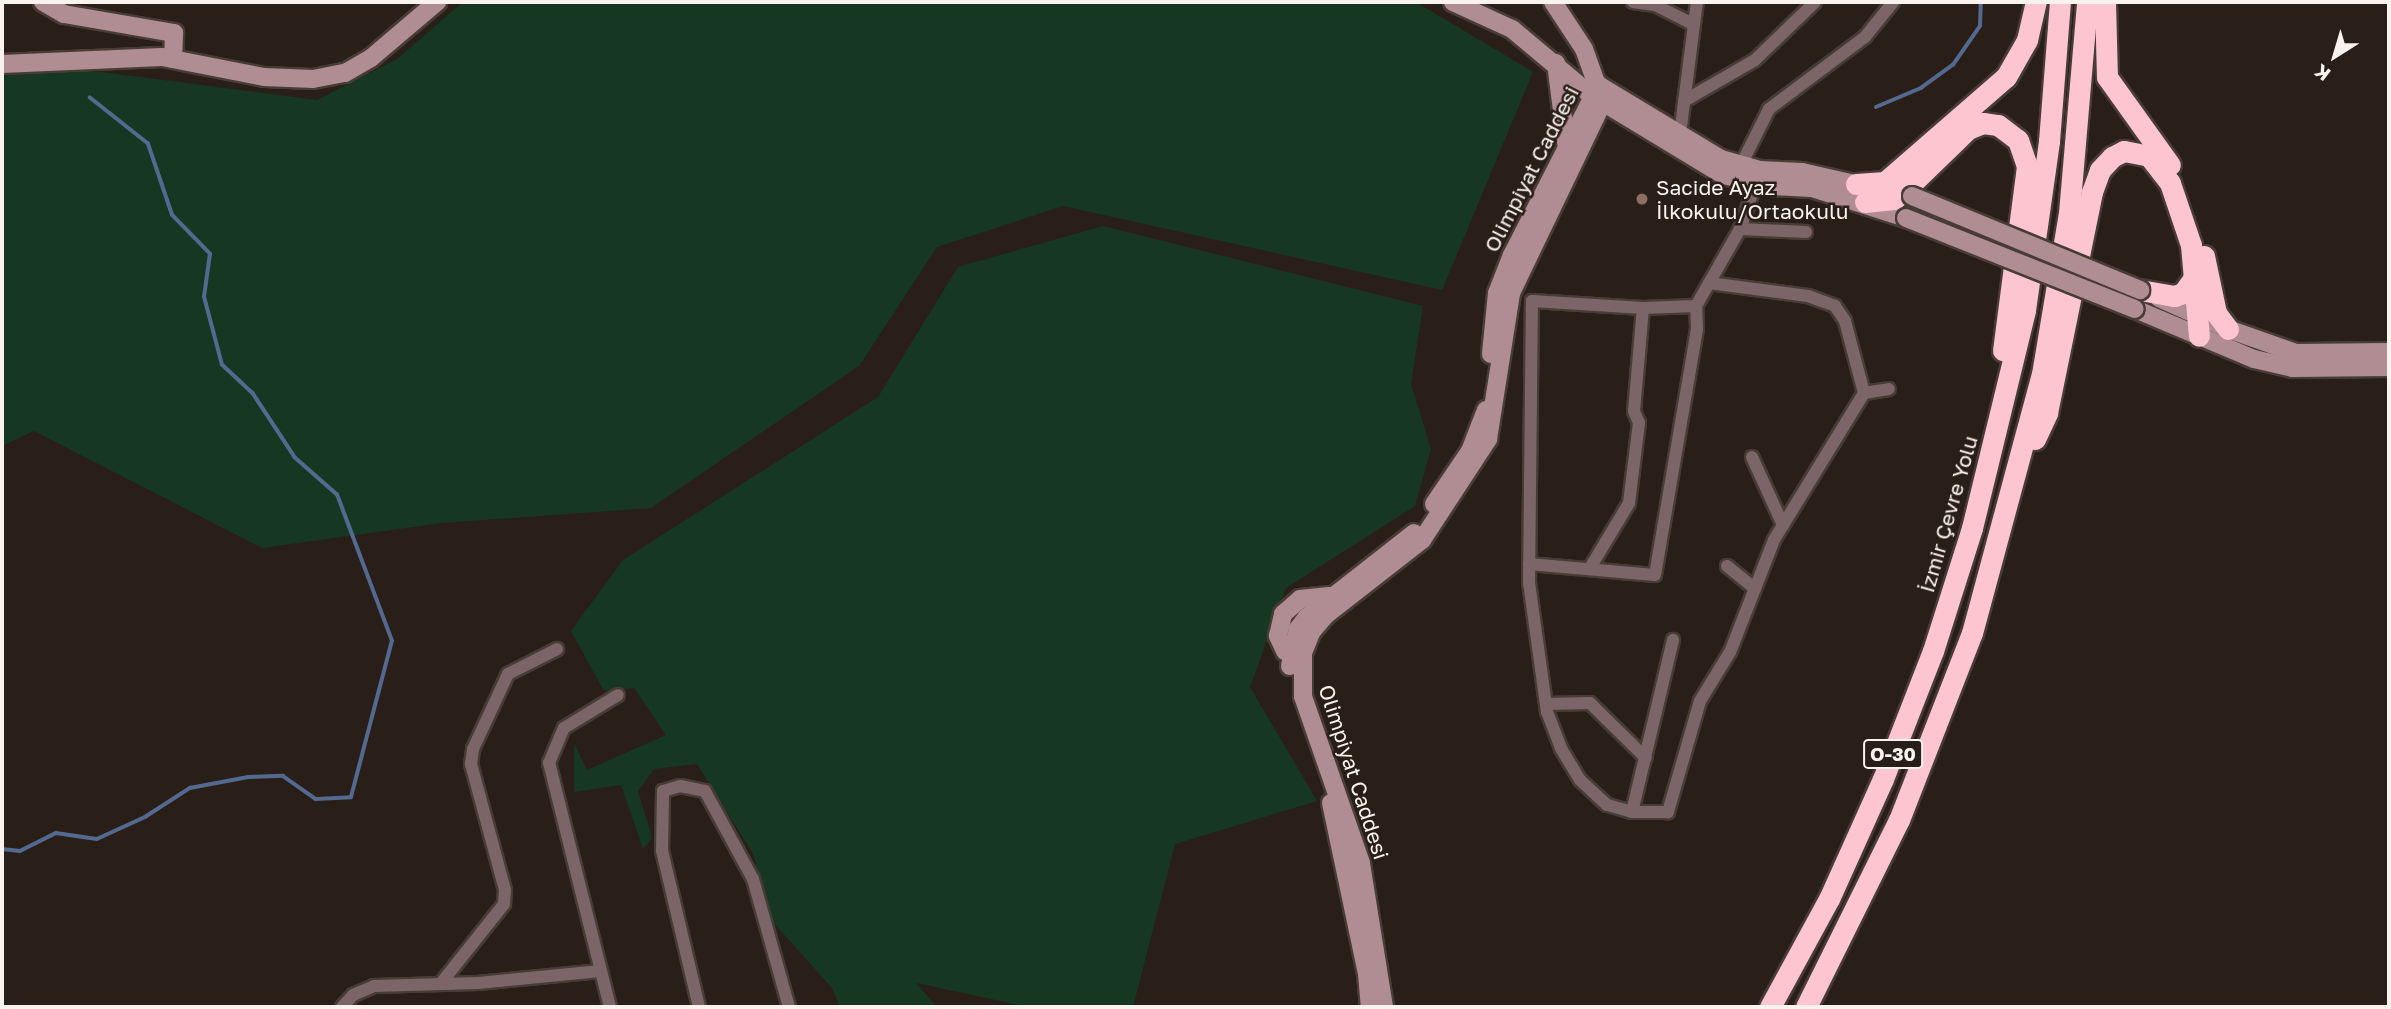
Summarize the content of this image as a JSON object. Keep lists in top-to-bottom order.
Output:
{
  "streets": {
    "highway": ["İzmir Çevre Yolu", "O-30"],
    "street": ["Olimpiyat Caddesi"]
  },
  "places": ["Sacide Ayaz İlkokulu/Ortaokulu"],
  "north": "bottom left"
}
